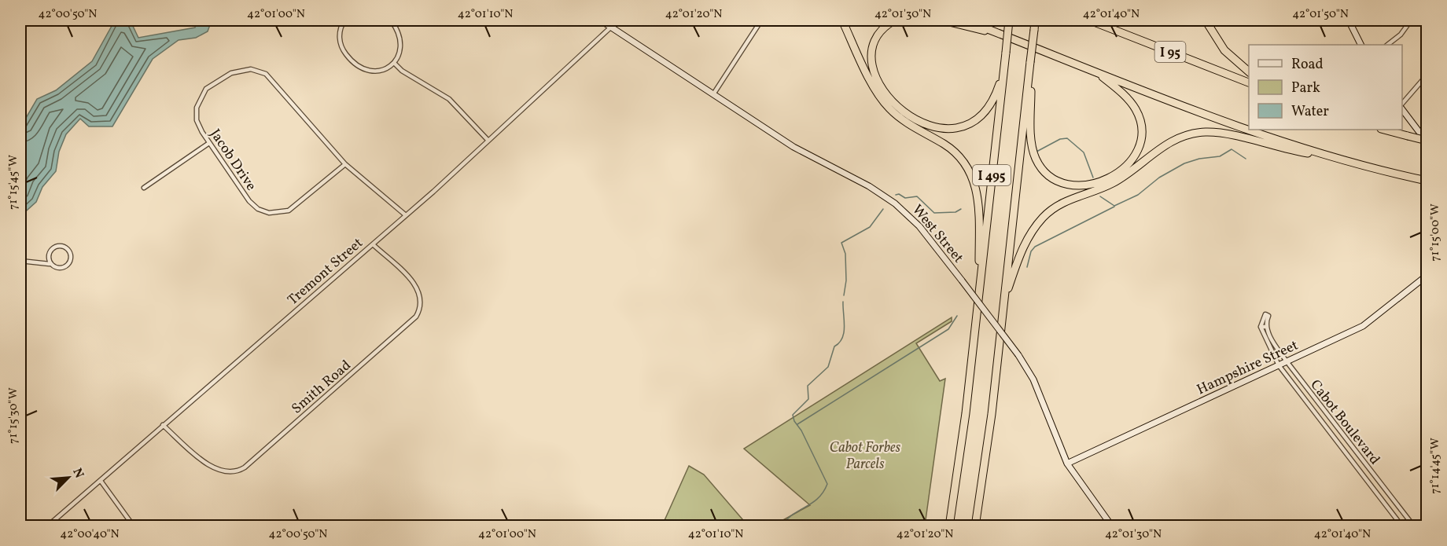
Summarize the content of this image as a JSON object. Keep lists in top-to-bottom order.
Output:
{
  "streets": {
    "highway": ["I 95", "I 495"],
    "street": [
      "Jacob Drive",
      "West Street",
      "Tremont Street",
      "Hampshire Street",
      "Smith Road",
      "Cabot Boulevard"
    ]
  },
  "crossings": [
    ["Jacob Drive", "Tremont Street"],
    ["West Street", "Tremont Street"],
    ["West Street", "Hampshire Street"],
    ["Tremont Street", "Smith Road"],
    ["Hampshire Street", "Cabot Boulevard"]
  ],
  "parks": ["Cabot Forbes Parcels"],
  "legend": ["Road", "Park", "Water"],
  "north": "top right",
  "coordinates": [
    "42°00'50\"N",
    "42°01'00\"N",
    "42°01'10\"N",
    "42°01'20\"N",
    "42°01'30\"N",
    "42°01'40\"N",
    "42°01'50\"N",
    "71°15'45\"W",
    "71°15'00\"W",
    "71°15'30\"W",
    "71°14'45\"W",
    "42°00'40\"N"
  ]
}
